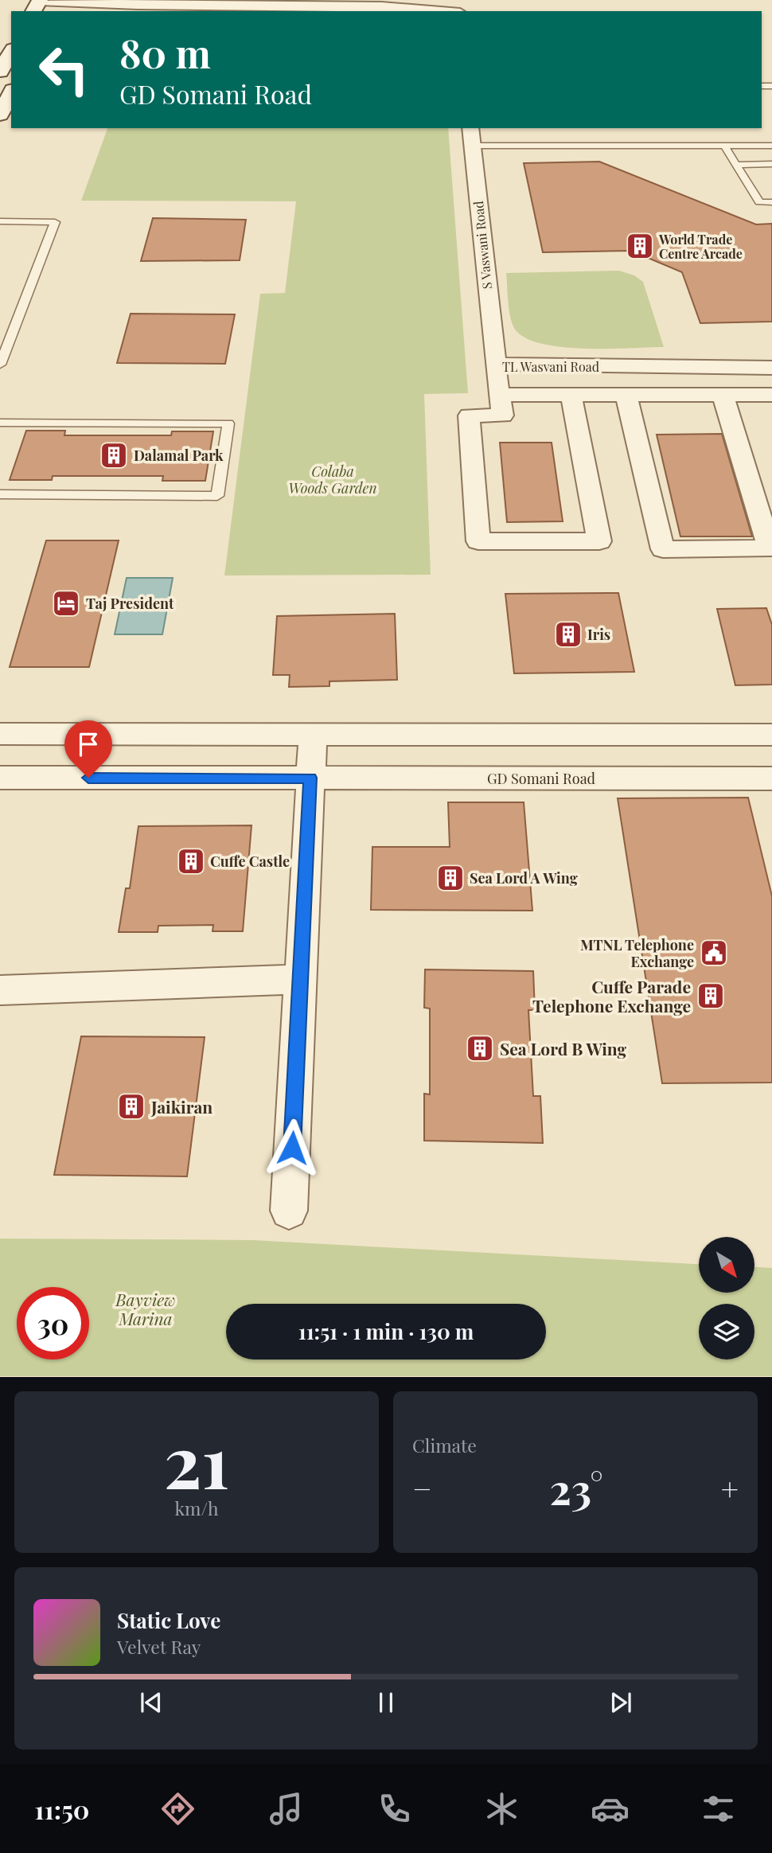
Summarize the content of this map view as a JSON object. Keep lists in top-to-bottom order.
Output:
{
  "streets": {
    "street": ["S Vaswani Road", "TL Wasvani Road", "GD Somani Road"]
  },
  "crossings": [
    ["S Vaswani Road", "TL Wasvani Road"]
  ],
  "parks": ["Colaba Woods Garden", "Bayview Marina"],
  "places": {
    "building": [
      "World Trade Centre Arcade",
      "Dalamal Park",
      "Iris",
      "Cuffe Castle",
      "Sea Lord A Wing",
      "Cuffe Parade Telephone Exchange",
      "Sea Lord B Wing",
      "Jaikiran"
    ],
    "hotel": ["Taj President"],
    "public building": ["MTNL Telephone Exchange"]
  },
  "north": "bottom right",
  "page": {
    "turn": ["80 m", "GD Somani Road"],
    "limit": "30",
    "trip": "11:51 · 1 min · 130 m",
    "tile": [
      ["21", "km/h"],
      "Climate"
    ],
    "heat": ["−", "23°", "+"],
    "song": ["Static Love", "Velvet Ray"],
    "tabs": "11:50"
  }
}
